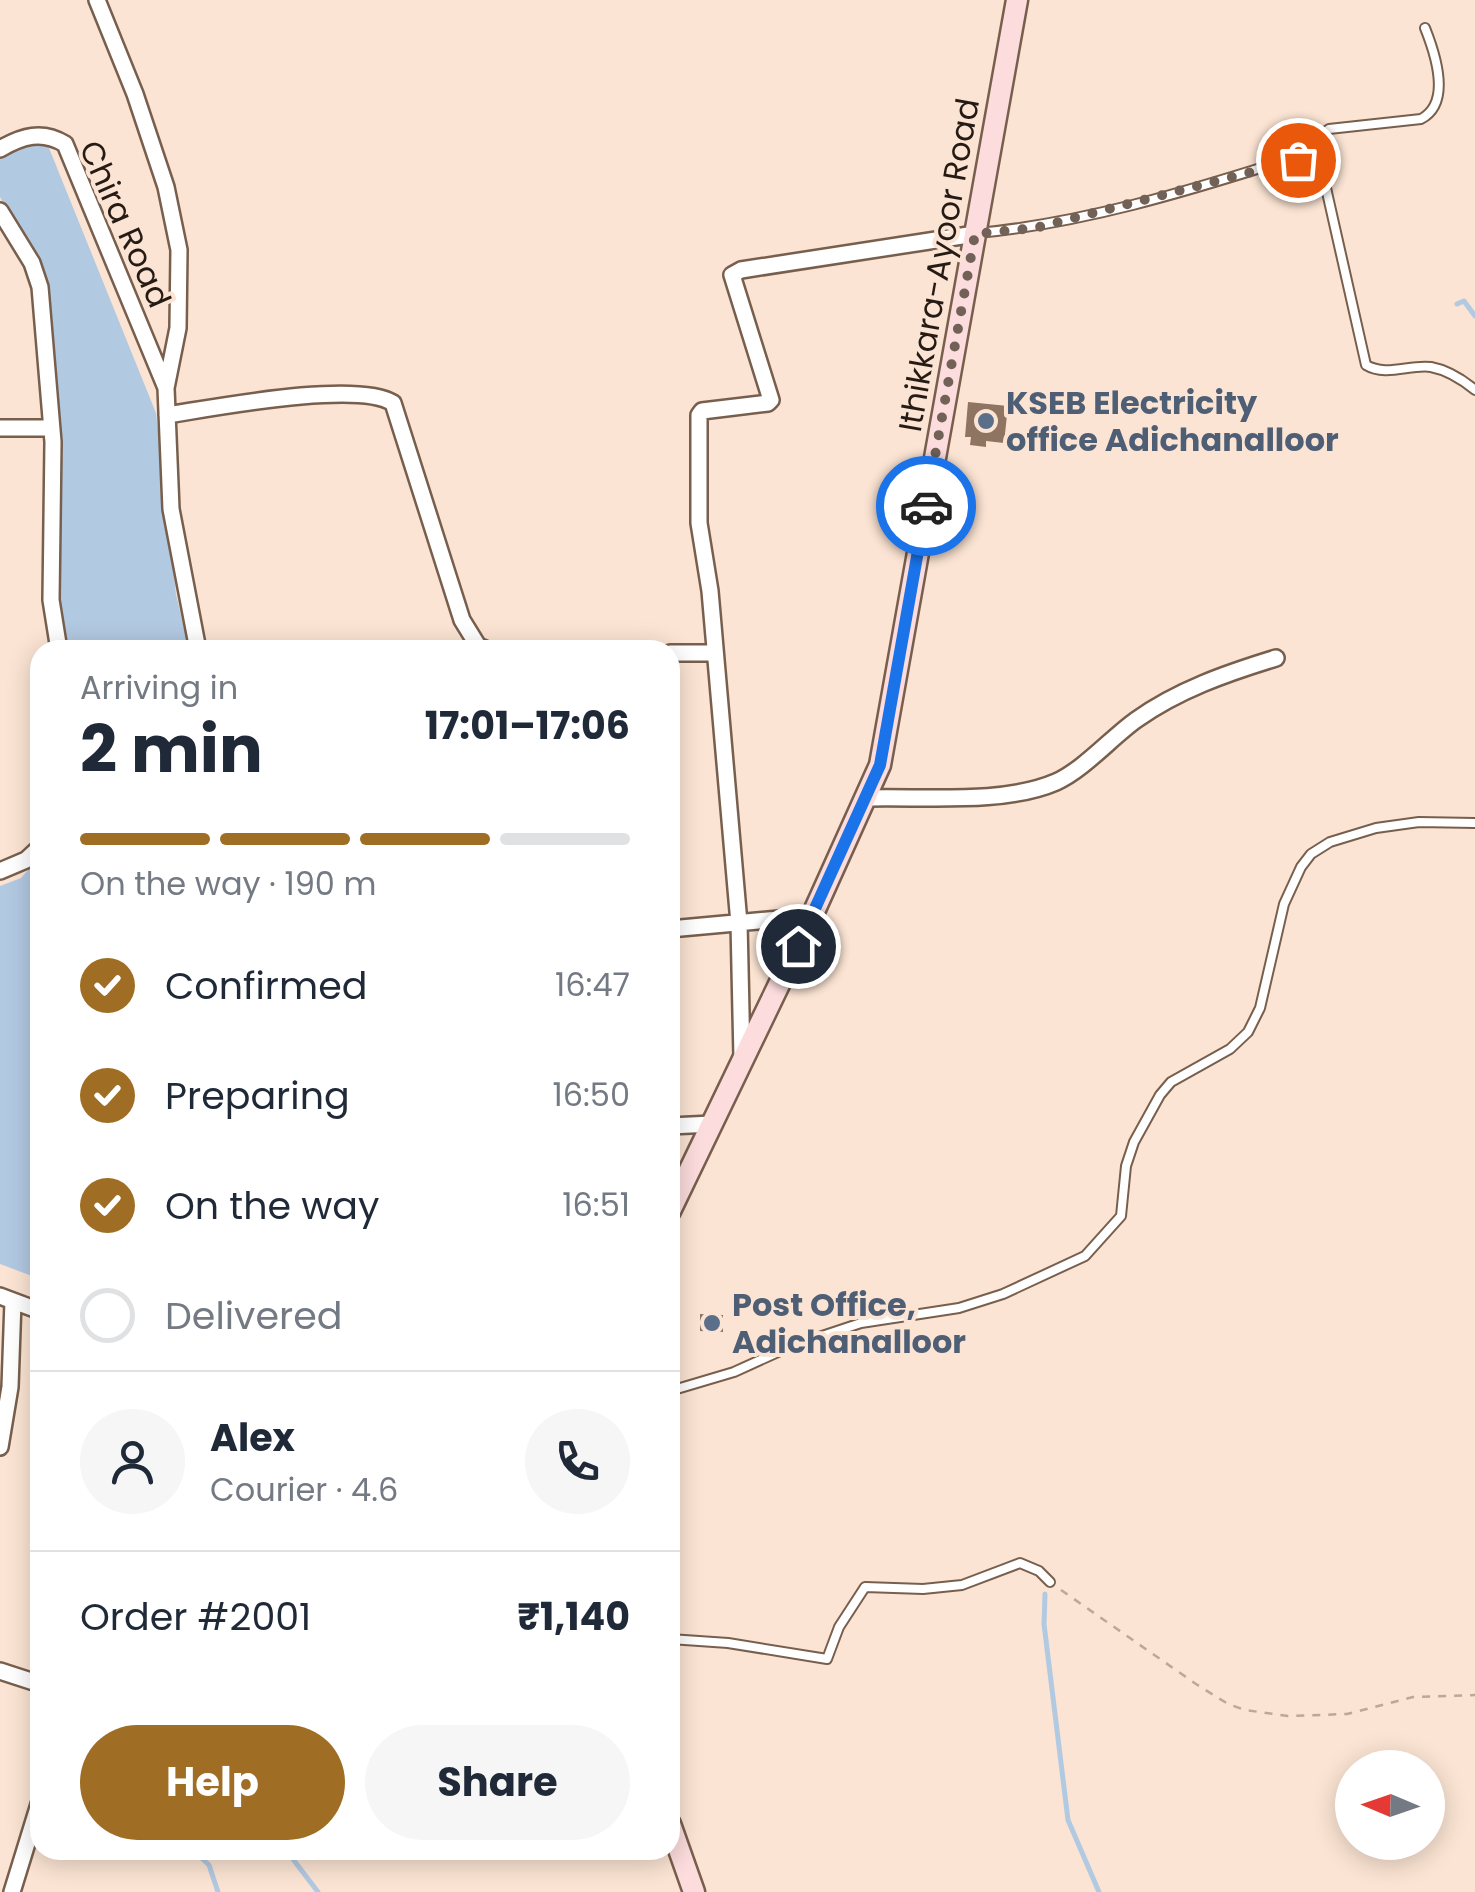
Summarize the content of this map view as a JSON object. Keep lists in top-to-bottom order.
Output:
{
  "streets": {
    "main road": ["Ithikkara-Ayoor Road"],
    "street": ["Chira Road"]
  },
  "places": ["KSEB Electricity office Adichanalloor", "Post Office, Adichanalloor"],
  "north": "left",
  "page": {
    "heading": ["2 min", "Arriving in", "17:01–17:06"],
    "panel": [
      "Alex",
      "Courier · 4.6",
      "Order #2001",
      "₹1,140"
    ],
    "bar": "On the way · 190 m",
    "list": [
      ["Confirmed", "16:47"],
      ["Preparing", "16:50"],
      ["On the way", "16:51"],
      "Delivered"
    ],
    "buttons": ["Help", "Share"]
  }
}
